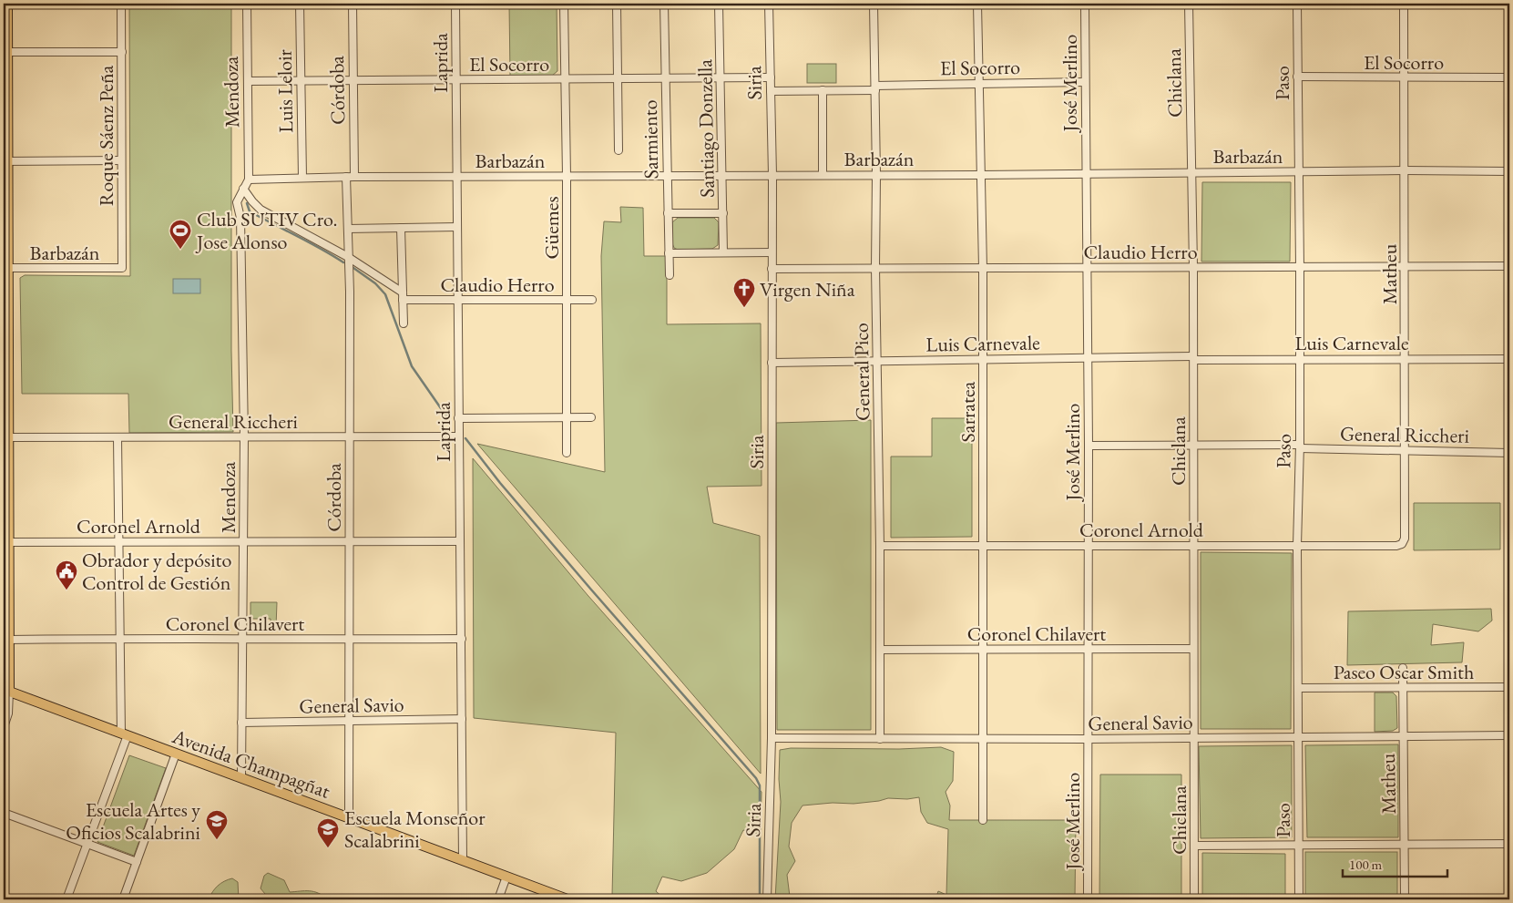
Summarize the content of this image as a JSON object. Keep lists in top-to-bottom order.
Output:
{
  "streets": {
    "main road": ["Avenida Champagñat"],
    "street": [
      "El Socorro",
      "Laprida",
      "Siria",
      "José Merlino",
      "Chiclana",
      "Paso",
      "Córdoba",
      "Luis Leloir",
      "Mendoza",
      "Santiago Donzella",
      "Roque Sáenz Peña",
      "Sarmiento",
      "Barbazán",
      "Güemes",
      "Claudio Herro",
      "Matheu",
      "Luis Carnevale",
      "General Pico",
      "Sarratea",
      "General Riccheri",
      "Coronel Arnold",
      "Coronel Chilavert",
      "Paseo Oscar Smith",
      "General Savio"
    ]
  },
  "crossings": [
    ["El Socorro", "Laprida"],
    ["El Socorro", "Siria"],
    ["El Socorro", "José Merlino"],
    ["El Socorro", "Paso"],
    ["El Socorro", "Córdoba"],
    ["El Socorro", "Luis Leloir"],
    ["El Socorro", "Mendoza"],
    ["El Socorro", "Santiago Donzella"],
    ["El Socorro", "Sarmiento"],
    ["El Socorro", "Güemes"],
    ["El Socorro", "Matheu"],
    ["El Socorro", "General Pico"],
    ["El Socorro", "Sarratea"],
    ["Laprida", "Barbazán"],
    ["Laprida", "Claudio Herro"],
    ["Laprida", "General Riccheri"],
    ["Laprida", "Coronel Arnold"],
    ["Laprida", "Coronel Chilavert"],
    ["Laprida", "General Savio"],
    ["Laprida", "Avenida Champagñat"],
    ["Siria", "Barbazán"],
    ["Siria", "Claudio Herro"],
    ["Siria", "Luis Carnevale"],
    ["Siria", "General Savio"],
    ["José Merlino", "Barbazán"],
    ["José Merlino", "Claudio Herro"],
    ["José Merlino", "Luis Carnevale"],
    ["José Merlino", "General Riccheri"],
    ["José Merlino", "Coronel Arnold"],
    ["José Merlino", "Coronel Chilavert"],
    ["José Merlino", "General Savio"],
    ["Chiclana", "Barbazán"],
    ["Chiclana", "Claudio Herro"],
    ["Chiclana", "Luis Carnevale"],
    ["Chiclana", "General Riccheri"],
    ["Chiclana", "Coronel Arnold"],
    ["Chiclana", "Coronel Chilavert"],
    ["Chiclana", "General Savio"],
    ["Paso", "Barbazán"],
    ["Paso", "Claudio Herro"],
    ["Paso", "Luis Carnevale"],
    ["Paso", "General Riccheri"],
    ["Paso", "Coronel Arnold"],
    ["Paso", "Paseo Oscar Smith"],
    ["Paso", "General Savio"],
    ["Córdoba", "Barbazán"],
    ["Córdoba", "General Riccheri"],
    ["Córdoba", "Coronel Arnold"],
    ["Córdoba", "Coronel Chilavert"],
    ["Córdoba", "General Savio"],
    ["Córdoba", "Avenida Champagñat"],
    ["Luis Leloir", "Barbazán"],
    ["Mendoza", "Barbazán"],
    ["Mendoza", "General Riccheri"],
    ["Mendoza", "Coronel Arnold"],
    ["Mendoza", "Coronel Chilavert"],
    ["Mendoza", "General Savio"],
    ["Mendoza", "Avenida Champagñat"],
    ["Santiago Donzella", "Barbazán"],
    ["Roque Sáenz Peña", "Barbazán"],
    ["Sarmiento", "Barbazán"],
    ["Barbazán", "Güemes"],
    ["Barbazán", "Matheu"],
    ["Barbazán", "General Pico"],
    ["Barbazán", "Sarratea"],
    ["Güemes", "Claudio Herro"],
    ["Claudio Herro", "Matheu"],
    ["Claudio Herro", "General Pico"],
    ["Claudio Herro", "Sarratea"],
    ["Matheu", "Luis Carnevale"],
    ["Matheu", "General Riccheri"],
    ["Matheu", "Coronel Arnold"],
    ["Matheu", "Paseo Oscar Smith"],
    ["Matheu", "General Savio"],
    ["Luis Carnevale", "General Pico"],
    ["Luis Carnevale", "Sarratea"],
    ["General Pico", "Coronel Arnold"],
    ["General Pico", "Coronel Chilavert"],
    ["General Pico", "General Savio"],
    ["Sarratea", "Coronel Arnold"],
    ["Sarratea", "Coronel Chilavert"],
    ["Sarratea", "General Savio"]
  ],
  "places": {
    "sports": ["Club SUTIV Cro. Jose Alonso"],
    "church": ["Virgen Niña"],
    "public building": ["Obrador y depósito Control de Gestión"],
    "school or university": ["Escuela Artes y Oficios Scalabrini", "Escuela Monseñor Scalabrini"]
  },
  "scale_bar": "100 m"
}
